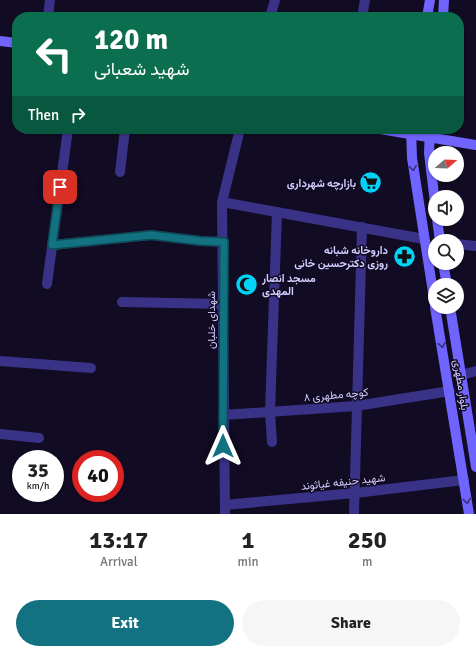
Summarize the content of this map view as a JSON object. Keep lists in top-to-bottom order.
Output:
{
  "streets": {
    "main road": ["بلوار مطهری"],
    "street": ["شهدای خلبان", "کوچه مطهری ۸", "شهید حنیفه غیاثوند"]
  },
  "crossings": [
    ["شهدای خلبان", "کوچه مطهری ۸"],
    ["شهدای خلبان", "شهید حنیفه غیاثوند"],
    ["بلوار مطهری", "کوچه مطهری ۸"],
    ["بلوار مطهری", "شهید حنیفه غیاثوند"]
  ],
  "places": {
    "supermarket": ["بازارچه شهرداری"],
    "pharmacy": ["داروخانه شبانه روزی دکترحسین خانی"],
    "mosque": ["مسجد انصار المهدی"]
  },
  "north": "right",
  "page": {
    "turn": ["120 m", "شهید شعبانی"],
    "then": "Then",
    "speed": "35 km/h",
    "limit": "40",
    "eta": [
      "13:17",
      "Arrival",
      "1",
      "min",
      "250",
      "m"
    ],
    "buttons": ["Exit", "Share"]
  }
}
